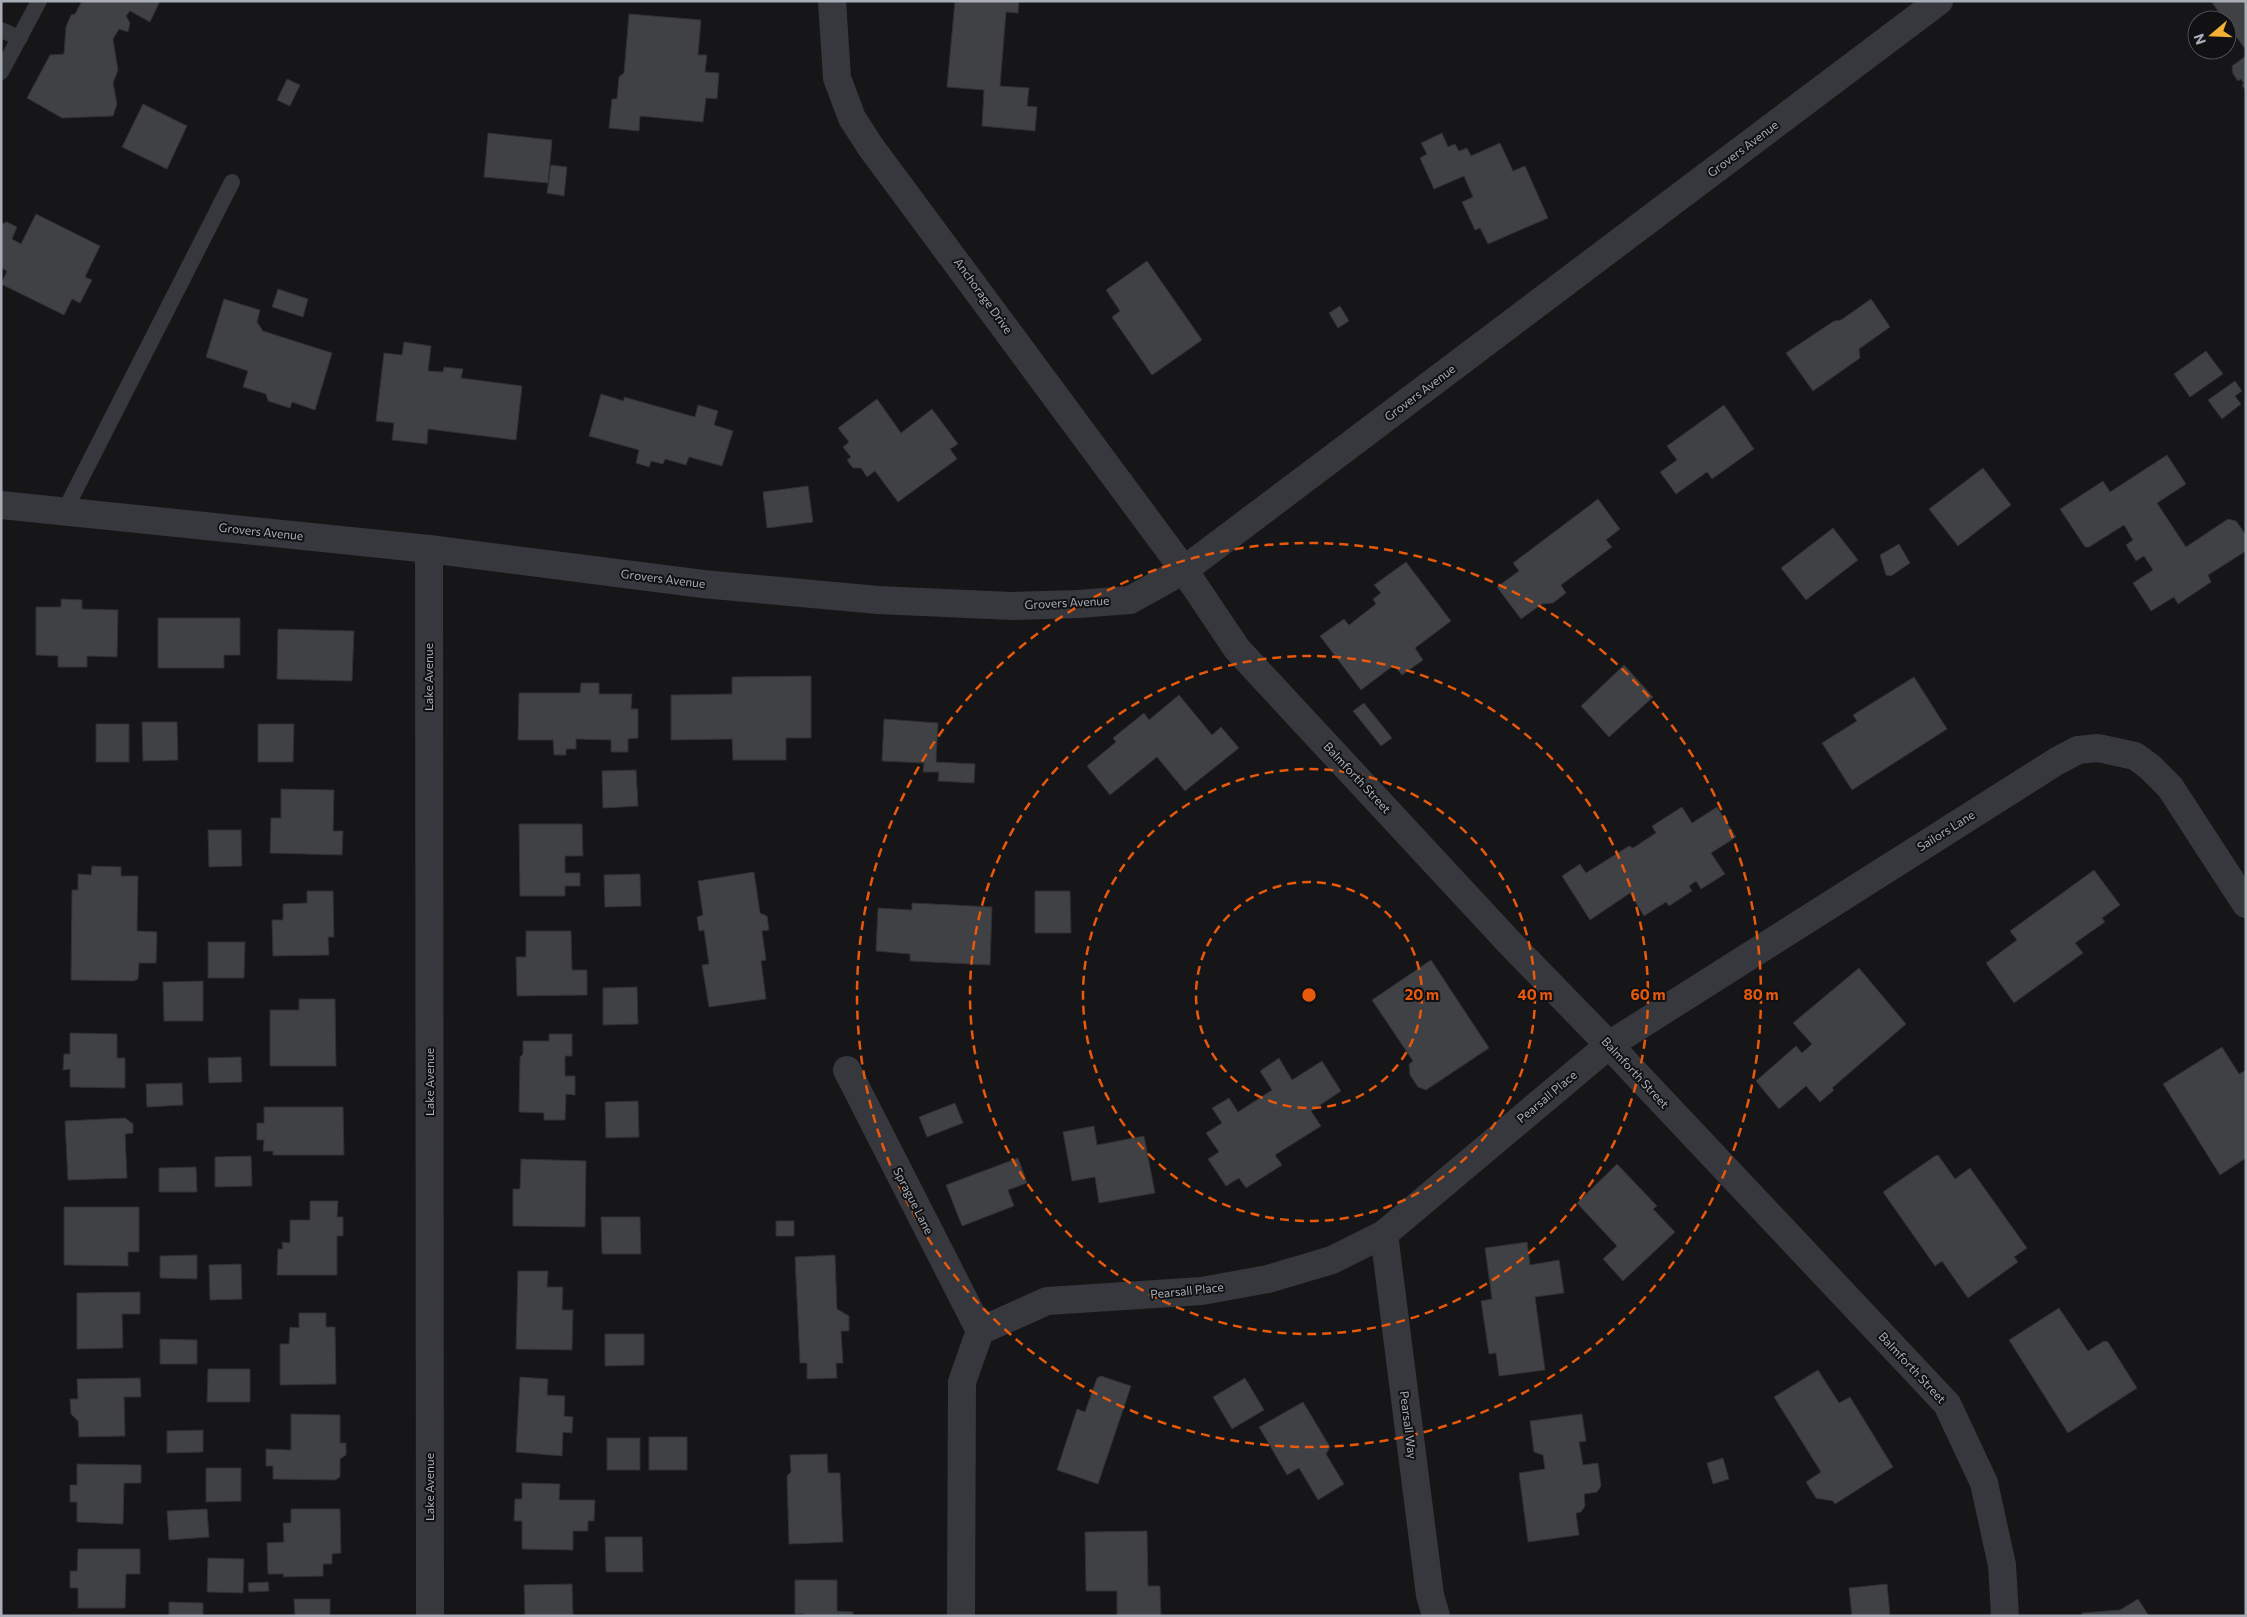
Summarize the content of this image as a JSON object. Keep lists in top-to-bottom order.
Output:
{
  "streets": {
    "street": [
      "Grovers Avenue",
      "Anchorage Drive",
      "Lake Avenue",
      "Balmforth Street",
      "Sailors Lane",
      "Pearsall Place",
      "Sprague Lane",
      "Pearsall Way"
    ]
  },
  "crossings": [
    ["Grovers Avenue", "Anchorage Drive"],
    ["Grovers Avenue", "Lake Avenue"],
    ["Grovers Avenue", "Balmforth Street"],
    ["Anchorage Drive", "Balmforth Street"],
    ["Balmforth Street", "Sailors Lane"],
    ["Balmforth Street", "Pearsall Place"],
    ["Sailors Lane", "Pearsall Place"],
    ["Pearsall Place", "Sprague Lane"],
    ["Pearsall Place", "Pearsall Way"]
  ],
  "north": "left",
  "rings": [
    "20 m",
    "40 m",
    "60 m",
    "80 m"
  ]
}
